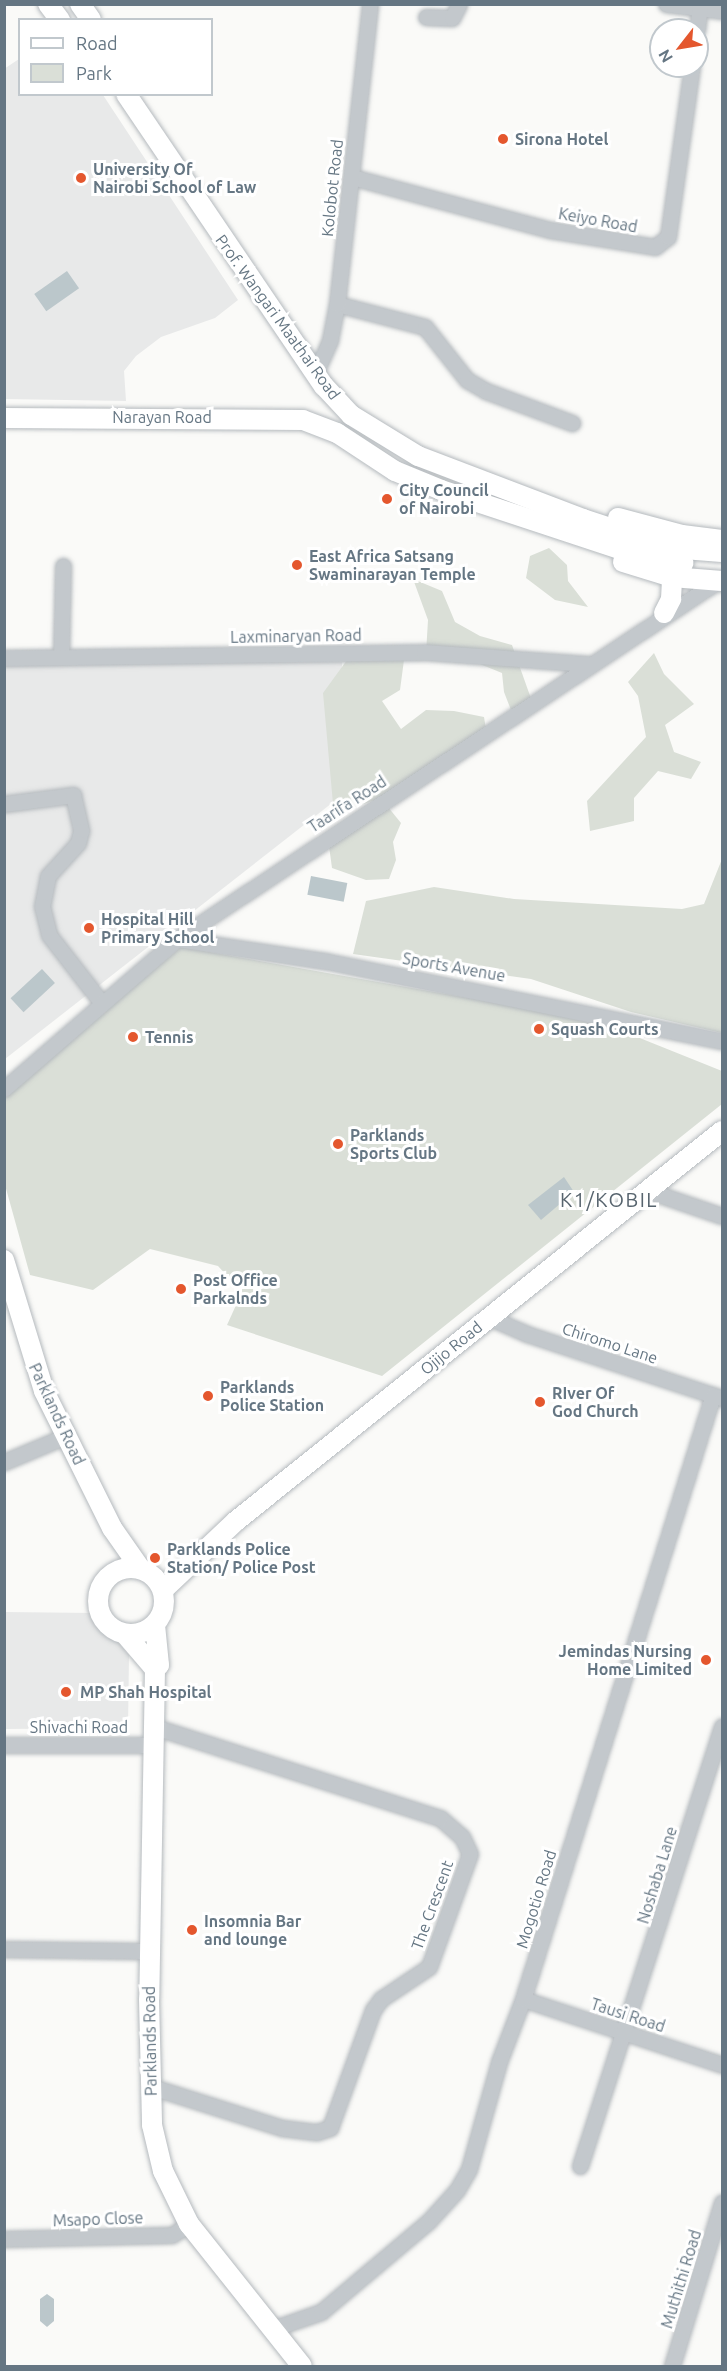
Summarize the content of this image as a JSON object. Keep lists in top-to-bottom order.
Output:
{
  "streets": {
    "main road": [
      "Prof. Wangari Maathai Road",
      "Narayan Road",
      "Ojijo Road",
      "Parklands Road"
    ],
    "street": [
      "Kolobot Road",
      "Keiyo Road",
      "Laxminaryan Road",
      "Taarifa Road",
      "Sports Avenue",
      "Chiromo Lane",
      "Shivachi Road",
      "Noshaba Lane",
      "Mogotio Road",
      "The Crescent",
      "Tausi Road",
      "Msapo Close",
      "Muthithi Road"
    ]
  },
  "crossings": [
    ["Kolobot Road", "Keiyo Road"],
    ["Kolobot Road", "Prof. Wangari Maathai Road"],
    ["Prof. Wangari Maathai Road", "Narayan Road"],
    ["Prof. Wangari Maathai Road", "Taarifa Road"],
    ["Laxminaryan Road", "Taarifa Road"],
    ["Taarifa Road", "Sports Avenue"],
    ["Chiromo Lane", "Ojijo Road"],
    ["Chiromo Lane", "Mogotio Road"],
    ["Ojijo Road", "Parklands Road"],
    ["Parklands Road", "Shivachi Road"],
    ["Parklands Road", "Mogotio Road"],
    ["Parklands Road", "The Crescent"],
    ["Parklands Road", "Msapo Close"],
    ["Shivachi Road", "The Crescent"],
    ["Noshaba Lane", "Tausi Road"],
    ["Mogotio Road", "Tausi Road"]
  ],
  "districts": ["K1/KOBIL"],
  "places": [
    "Sirona Hotel",
    "University Of Nairobi School of Law",
    "City Council of Nairobi",
    "East Africa Satsang Swaminarayan Temple",
    "Hospital Hill Primary School",
    "Squash Courts",
    "Tennis",
    "Parklands Sports Club",
    "Post Office Parkalnds",
    "Parklands Police Station",
    "RIver Of God Church",
    "Parklands Police Station/ Police Post",
    "Jemindas Nursing Home Limited",
    "MP Shah Hospital",
    "Insomnia Bar and lounge"
  ],
  "legend": ["Road", "Park"],
  "north": "bottom left"
}
